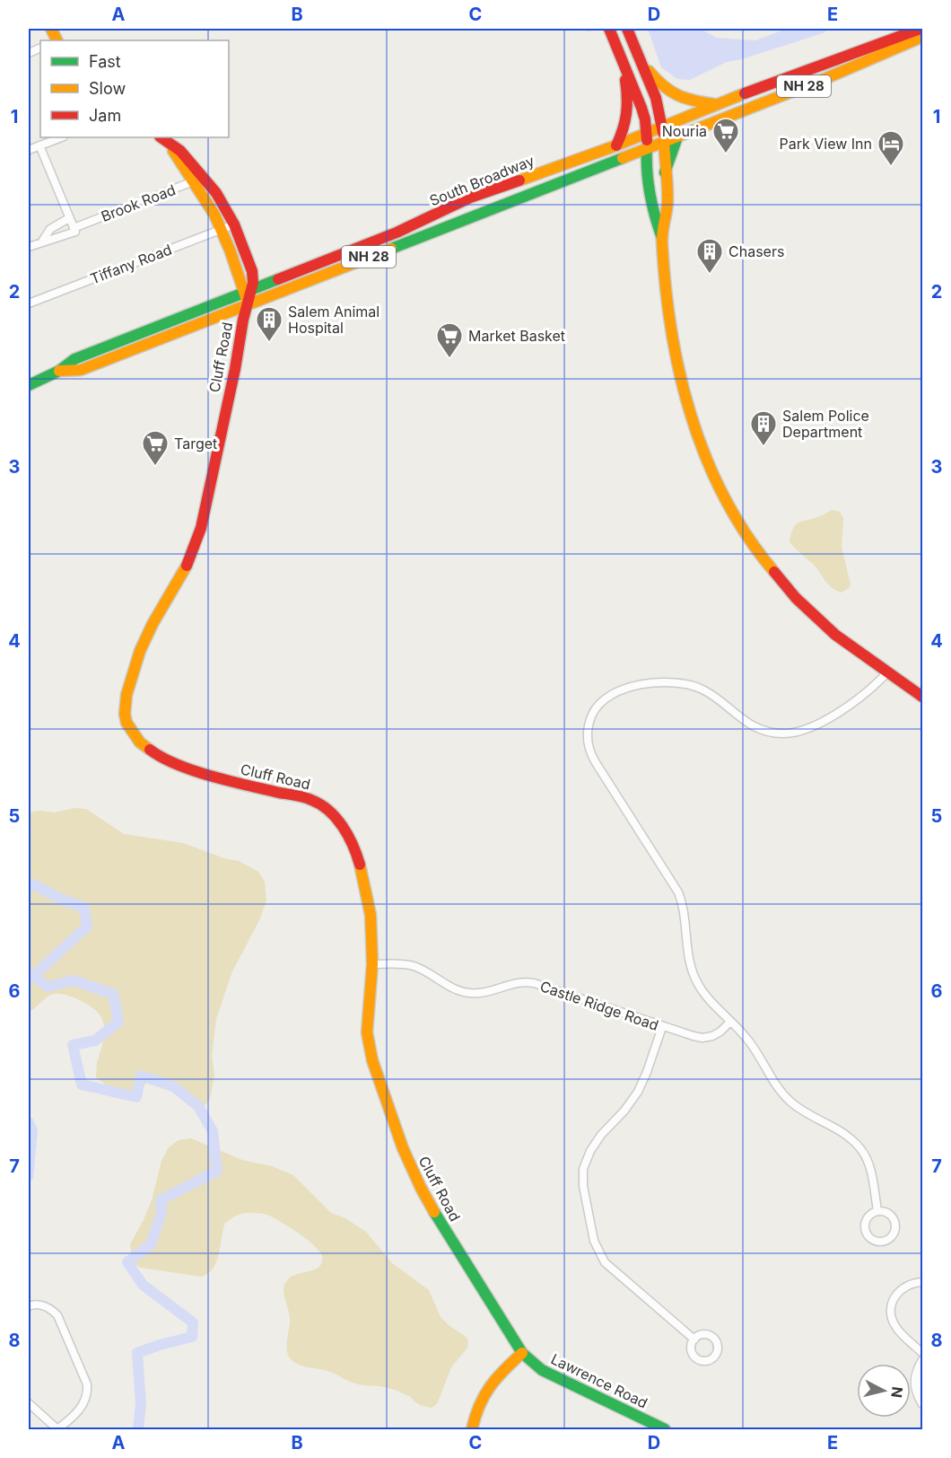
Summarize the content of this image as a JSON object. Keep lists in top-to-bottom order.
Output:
{
  "streets": {
    "street": [
      "NH 28",
      "South Broadway",
      "Brook Road",
      "Tiffany Road",
      "Cluff Road",
      "Castle Ridge Road",
      "Lawrence Road"
    ]
  },
  "crossings": [
    ["South Broadway", "Cluff Road"],
    ["Cluff Road", "Castle Ridge Road"],
    ["Cluff Road", "Lawrence Road"]
  ],
  "places": {
    "supermarket": ["Nouria", "Market Basket", "Target"],
    "hotel": ["Park View Inn"],
    "building": ["Chasers", "Salem Animal Hospital", "Salem Police Department"]
  },
  "legend": ["Fast", "Slow", "Jam"],
  "north": "right",
  "grid": {
    "columns": [
      "A",
      "B",
      "C",
      "D",
      "E"
    ],
    "rows": [
      "1",
      "2",
      "3",
      "4",
      "5",
      "6",
      "7",
      "8"
    ]
  }
}
